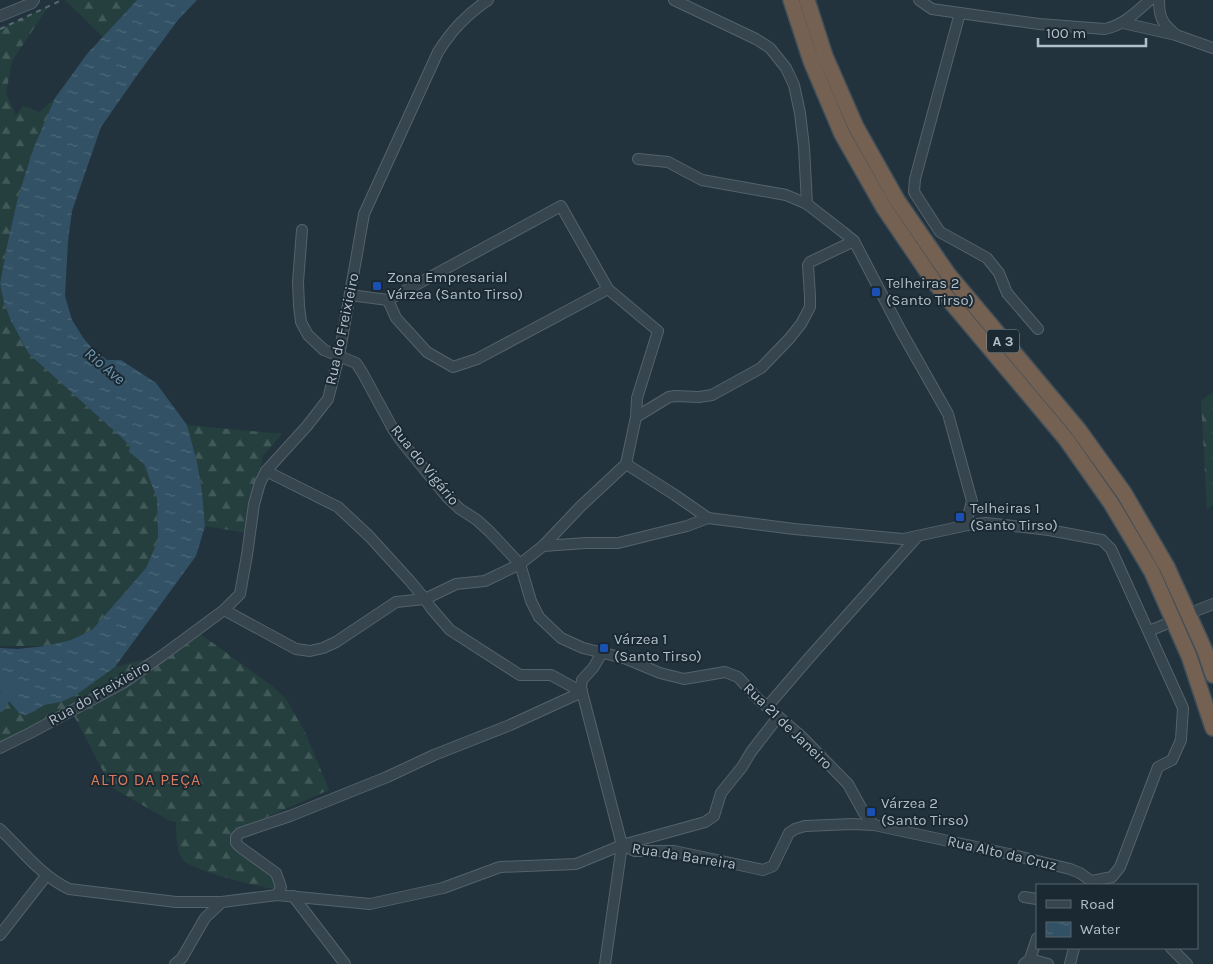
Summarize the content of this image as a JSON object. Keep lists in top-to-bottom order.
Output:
{
  "streets": {
    "highway": ["A 3"],
    "street": [
      "Rua do Freixieiro",
      "Rua do Vigário",
      "Rua 21 de Janeiro",
      "Rua Alto da Cruz",
      "Rua da Barreira"
    ]
  },
  "crossings": [
    ["Rua do Freixieiro", "Rua do Vigário"],
    ["Rua do Vigário", "Rua 21 de Janeiro"],
    ["Rua 21 de Janeiro", "Rua Alto da Cruz"],
    ["Rua 21 de Janeiro", "Rua da Barreira"],
    ["Rua Alto da Cruz", "Rua da Barreira"]
  ],
  "districts": ["ALTO DA PEÇA"],
  "water": ["Rio Ave"],
  "places": {
    "transit": [
      "Zona Empresarial Várzea (Santo Tirso)",
      "Telheiras 2 (Santo Tirso)",
      "Telheiras 1 (Santo Tirso)",
      "Várzea 1 (Santo Tirso)",
      "Várzea 2 (Santo Tirso)"
    ]
  },
  "legend": ["Road", "Water"],
  "scale_bar": "100 m"
}
